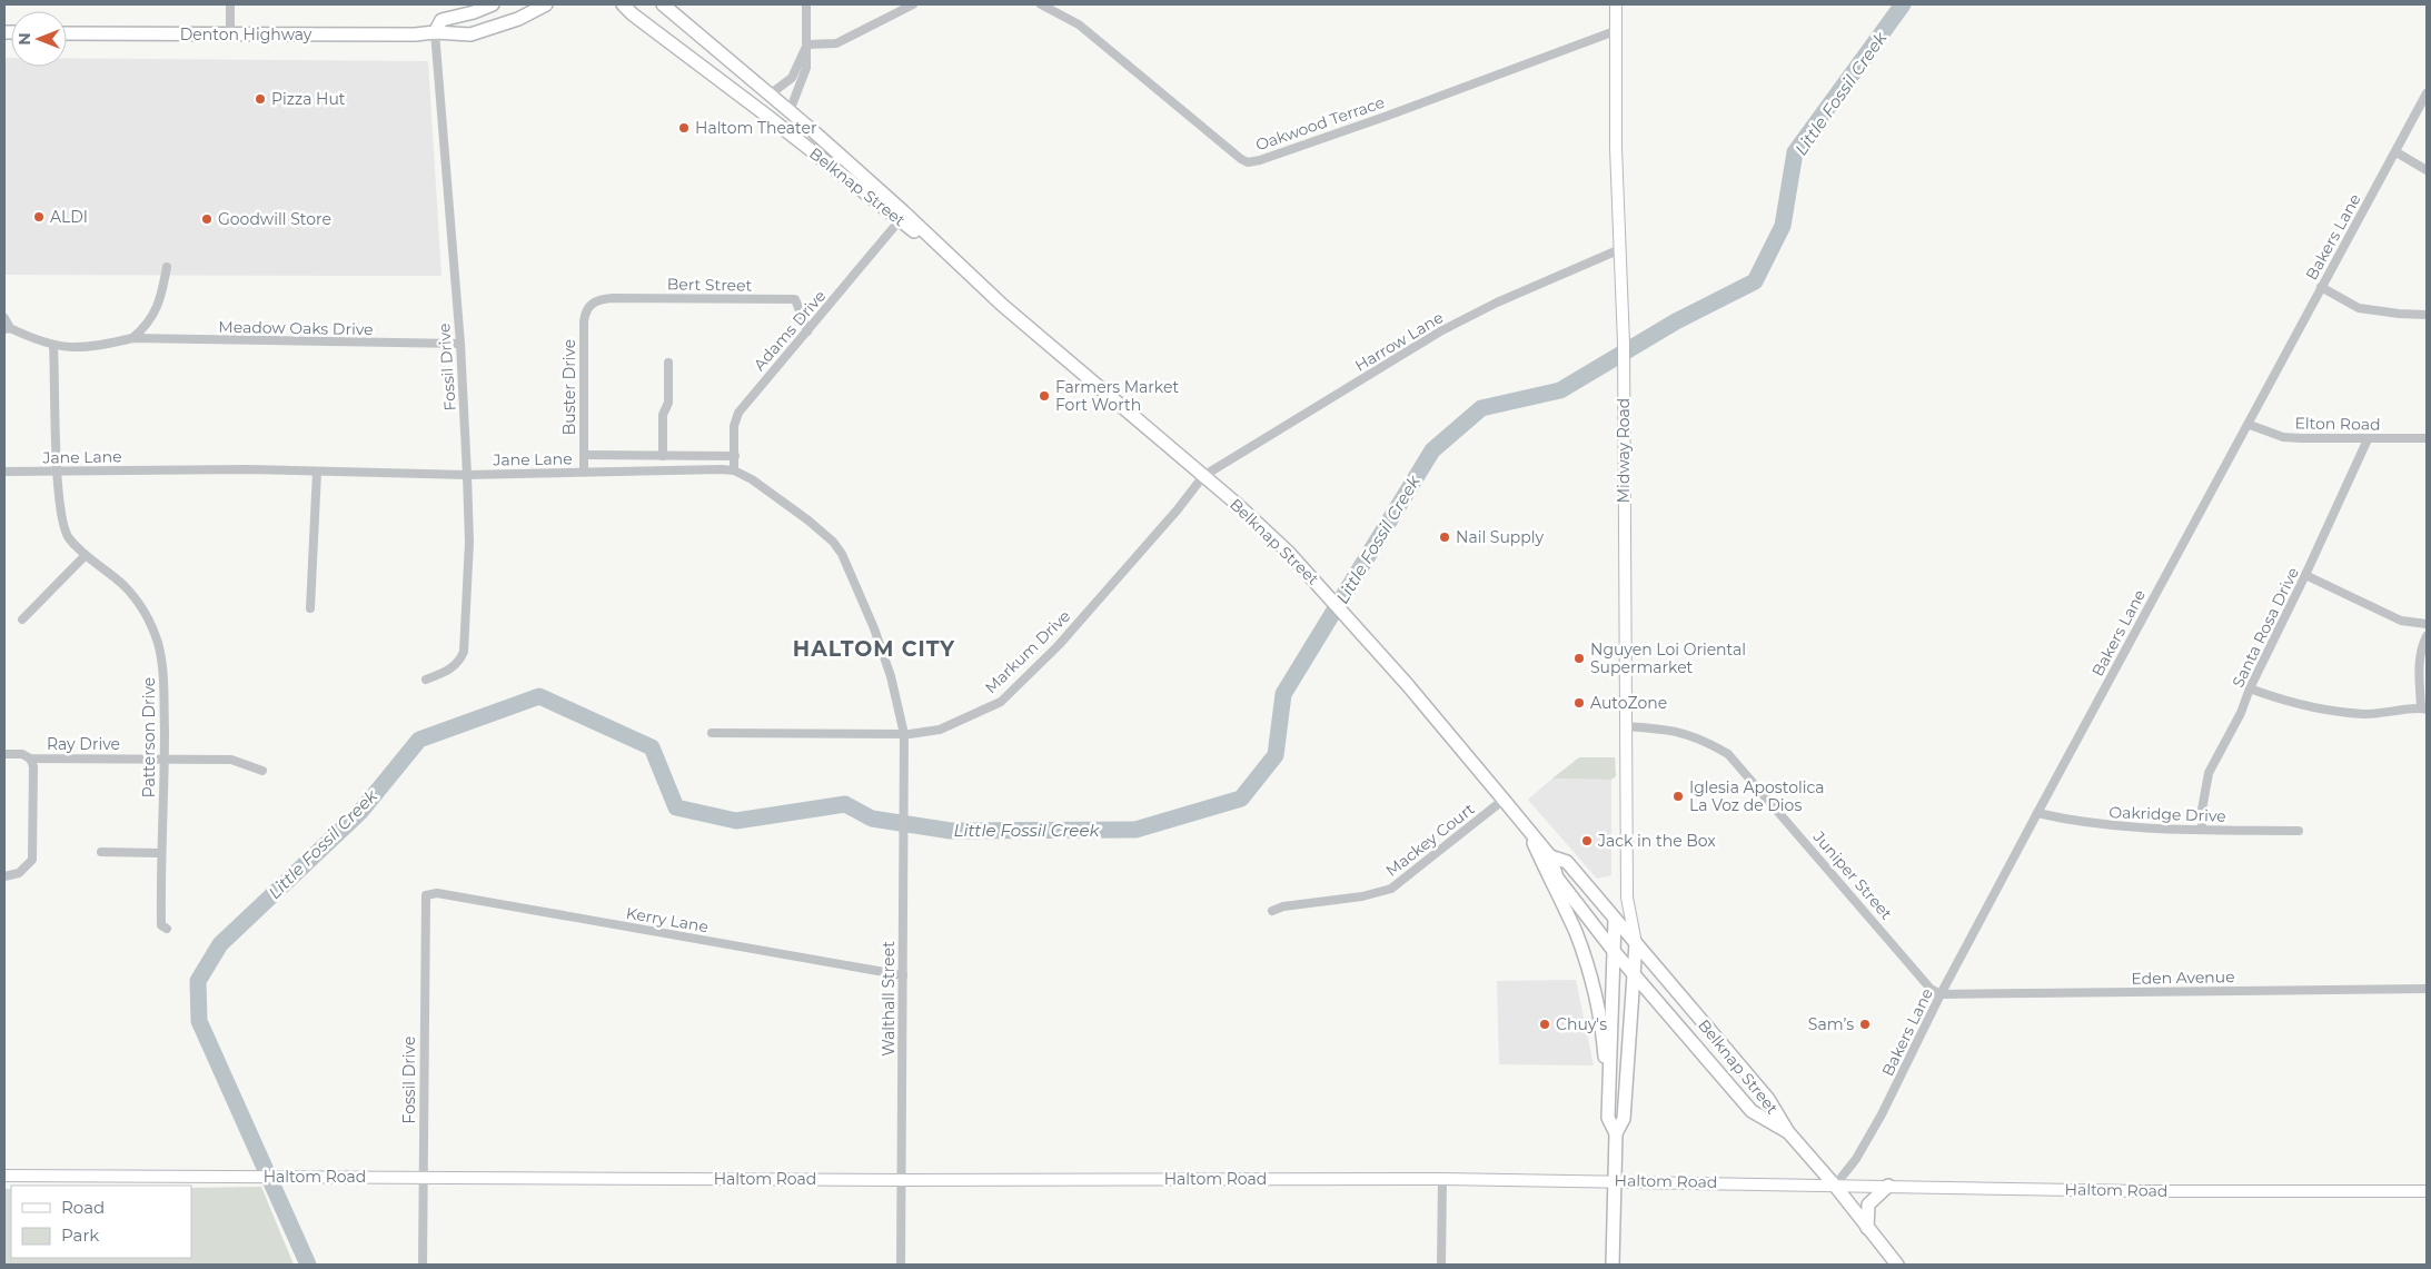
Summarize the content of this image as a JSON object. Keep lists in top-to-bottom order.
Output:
{
  "streets": {
    "main road": [
      "Denton Highway",
      "Belknap Street",
      "Midway Road",
      "Haltom Road"
    ],
    "street": [
      "Oakwood Terrace",
      "Bakers Lane",
      "Bert Street",
      "Meadow Oaks Drive",
      "Adams Drive",
      "Harrow Lane",
      "Fossil Drive",
      "Buster Drive",
      "Elton Road",
      "Jane Lane",
      "Santa Rosa Drive",
      "Markum Drive",
      "Patterson Drive",
      "Ray Drive",
      "Oakridge Drive",
      "Mackey Court",
      "Juniper Street",
      "Kerry Lane",
      "Eden Avenue",
      "Walthall Street"
    ]
  },
  "crossings": [
    ["Denton Highway", "Fossil Drive"],
    ["Oakwood Terrace", "Midway Road"],
    ["Belknap Street", "Adams Drive"],
    ["Belknap Street", "Harrow Lane"],
    ["Belknap Street", "Midway Road"],
    ["Belknap Street", "Markum Drive"],
    ["Belknap Street", "Mackey Court"],
    ["Bakers Lane", "Elton Road"],
    ["Bakers Lane", "Oakridge Drive"],
    ["Bakers Lane", "Juniper Street"],
    ["Bakers Lane", "Eden Avenue"],
    ["Bakers Lane", "Haltom Road"],
    ["Bert Street", "Adams Drive"],
    ["Bert Street", "Buster Drive"],
    ["Meadow Oaks Drive", "Fossil Drive"],
    ["Meadow Oaks Drive", "Patterson Drive"],
    ["Adams Drive", "Jane Lane"],
    ["Harrow Lane", "Midway Road"],
    ["Harrow Lane", "Markum Drive"],
    ["Fossil Drive", "Jane Lane"],
    ["Fossil Drive", "Kerry Lane"],
    ["Fossil Drive", "Haltom Road"],
    ["Buster Drive", "Jane Lane"],
    ["Elton Road", "Santa Rosa Drive"],
    ["Midway Road", "Juniper Street"],
    ["Jane Lane", "Markum Drive"],
    ["Jane Lane", "Patterson Drive"],
    ["Jane Lane", "Walthall Street"],
    ["Santa Rosa Drive", "Oakridge Drive"],
    ["Markum Drive", "Walthall Street"],
    ["Patterson Drive", "Ray Drive"],
    ["Juniper Street", "Eden Avenue"],
    ["Kerry Lane", "Walthall Street"],
    ["Walthall Street", "Haltom Road"]
  ],
  "districts": ["HALTOM CITY"],
  "water": ["Little Fossil Creek"],
  "places": [
    "Pizza Hut",
    "Haltom Theater",
    "ALDI",
    "Goodwill Store",
    "Farmers Market Fort Worth",
    "Nail Supply",
    "Nguyen Loi Oriental Supermarket",
    "AutoZone",
    "Iglesia Apostolica La Voz de Dios",
    "Jack in the Box",
    "Chuy's",
    "Sam’s"
  ],
  "legend": ["Road", "Park"],
  "north": "left"
}
